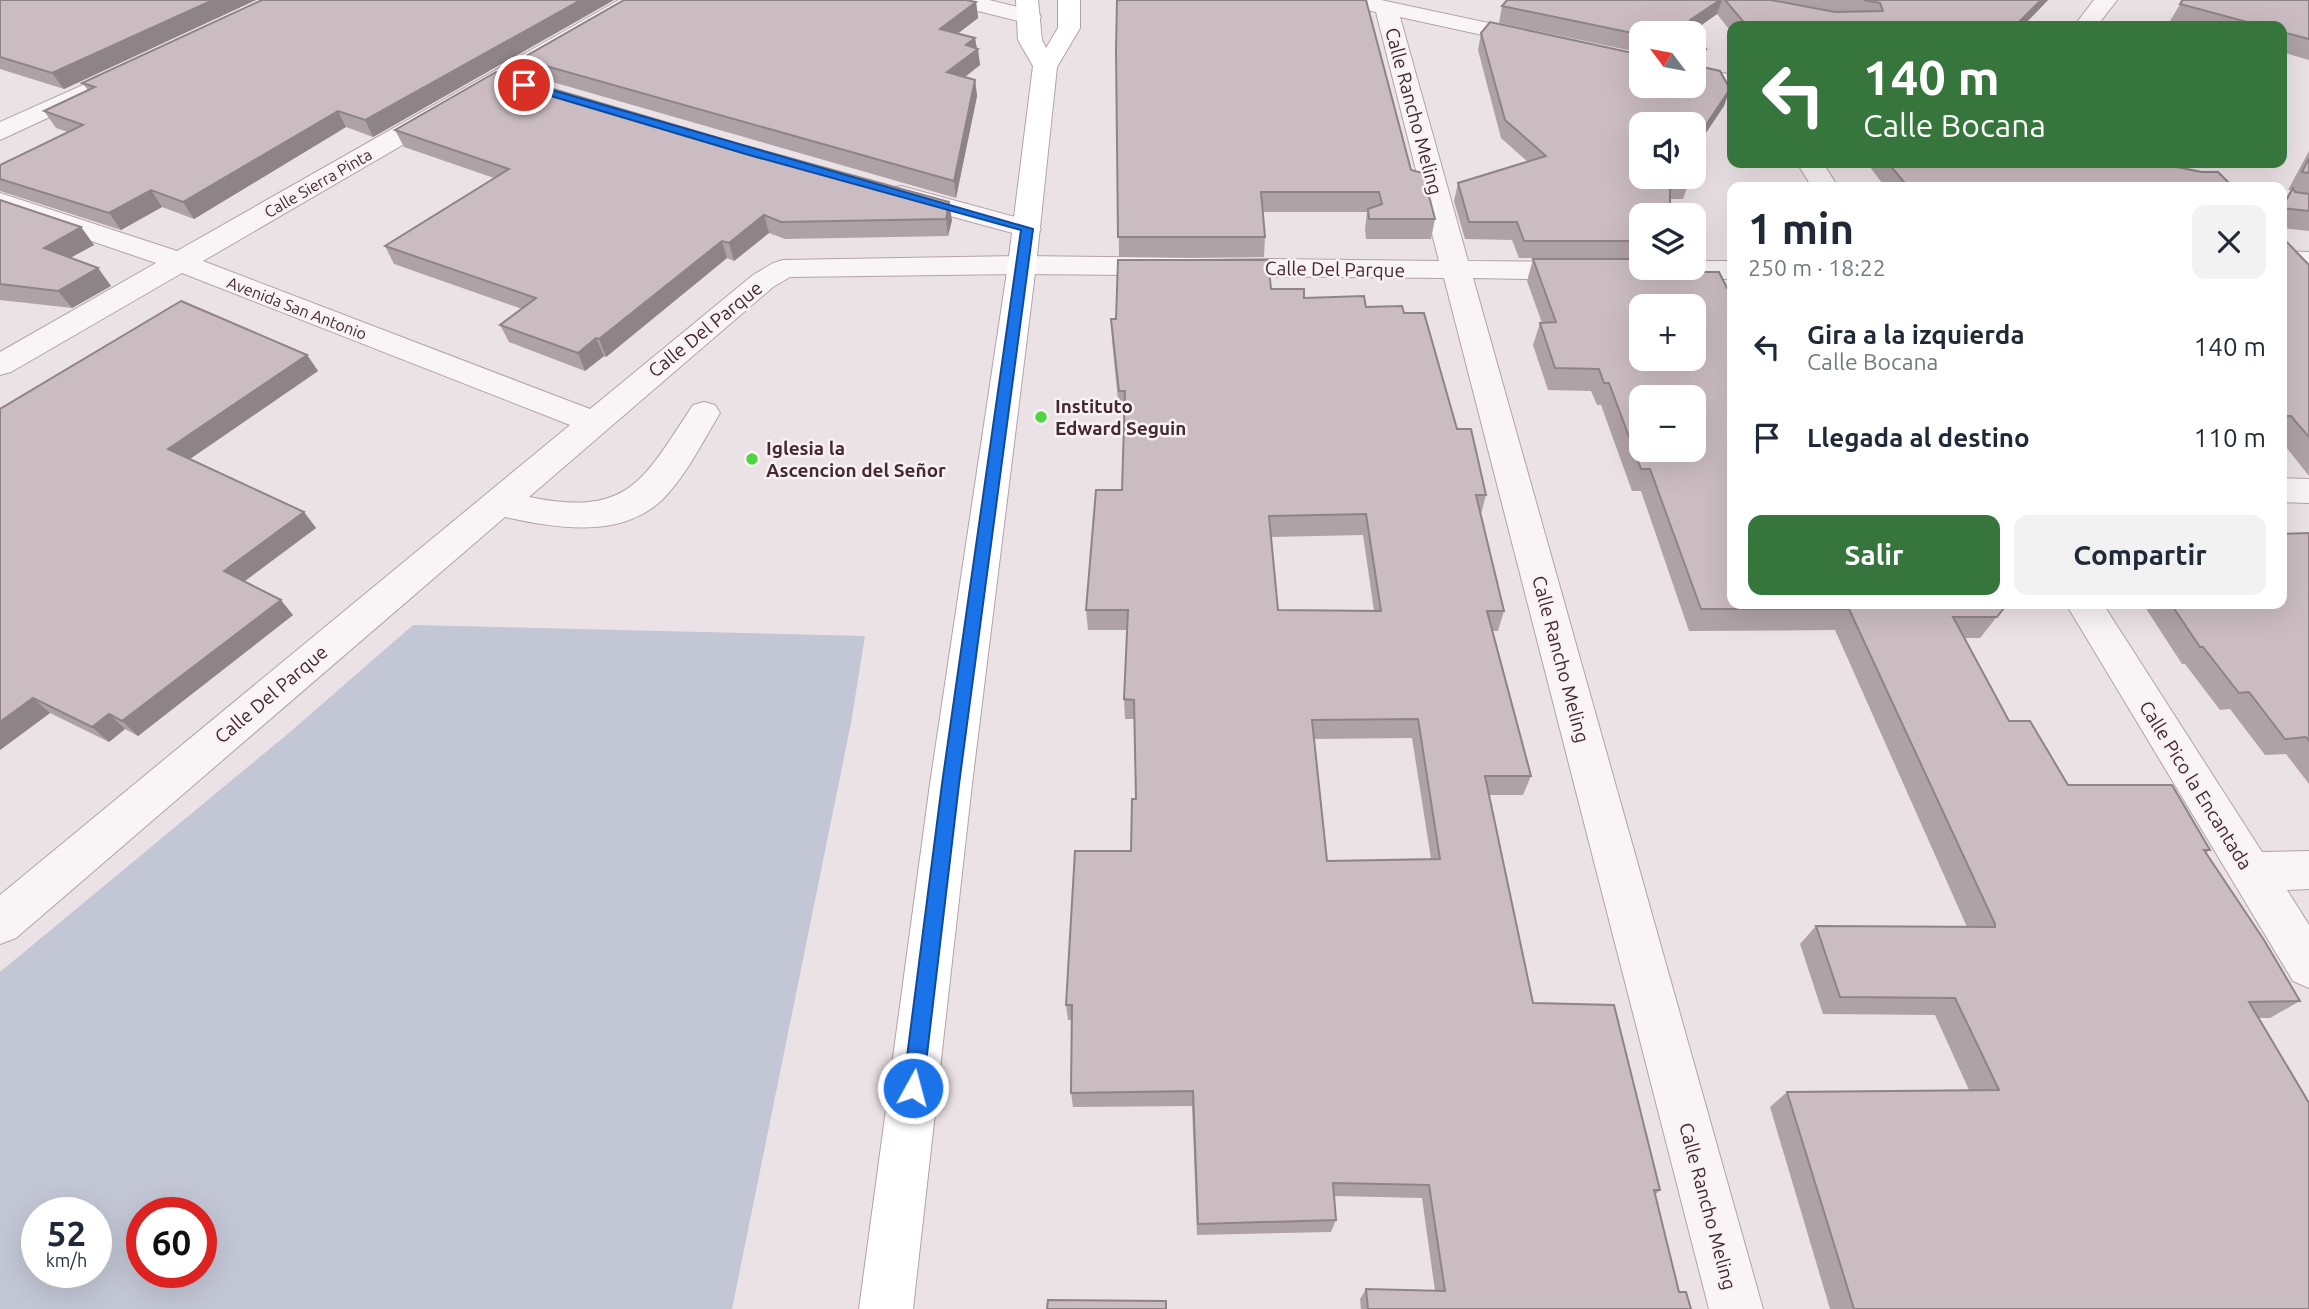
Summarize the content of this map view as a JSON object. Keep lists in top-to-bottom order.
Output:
{
  "streets": {
    "street": [
      "Calle Rancho Meling",
      "Calle Sierra Pinta",
      "Calle Del Parque",
      "Avenida San Antonio",
      "Calle Pico la Encantada"
    ]
  },
  "crossings": [
    ["Calle Rancho Meling", "Calle Del Parque"],
    ["Calle Sierra Pinta", "Avenida San Antonio"],
    ["Calle Del Parque", "Avenida San Antonio"]
  ],
  "places": ["Instituto Edward Seguin", "Iglesia la Ascencion del Señor"],
  "north": "top left",
  "page": {
    "map_buttons": ["+", "−"],
    "turn": ["140 m", "Calle Bocana"],
    "heading": ["1 min", "250 m · 18:22"],
    "list": [
      {
        "name": "Gira a la izquierda",
        "note": "Calle Bocana",
        "value": "140 m"
      },
      {
        "name": "Llegada al destino",
        "value": "110 m"
      }
    ],
    "buttons": ["Salir", "Compartir"],
    "speed": "52 km/h",
    "limit": "60"
  }
}
